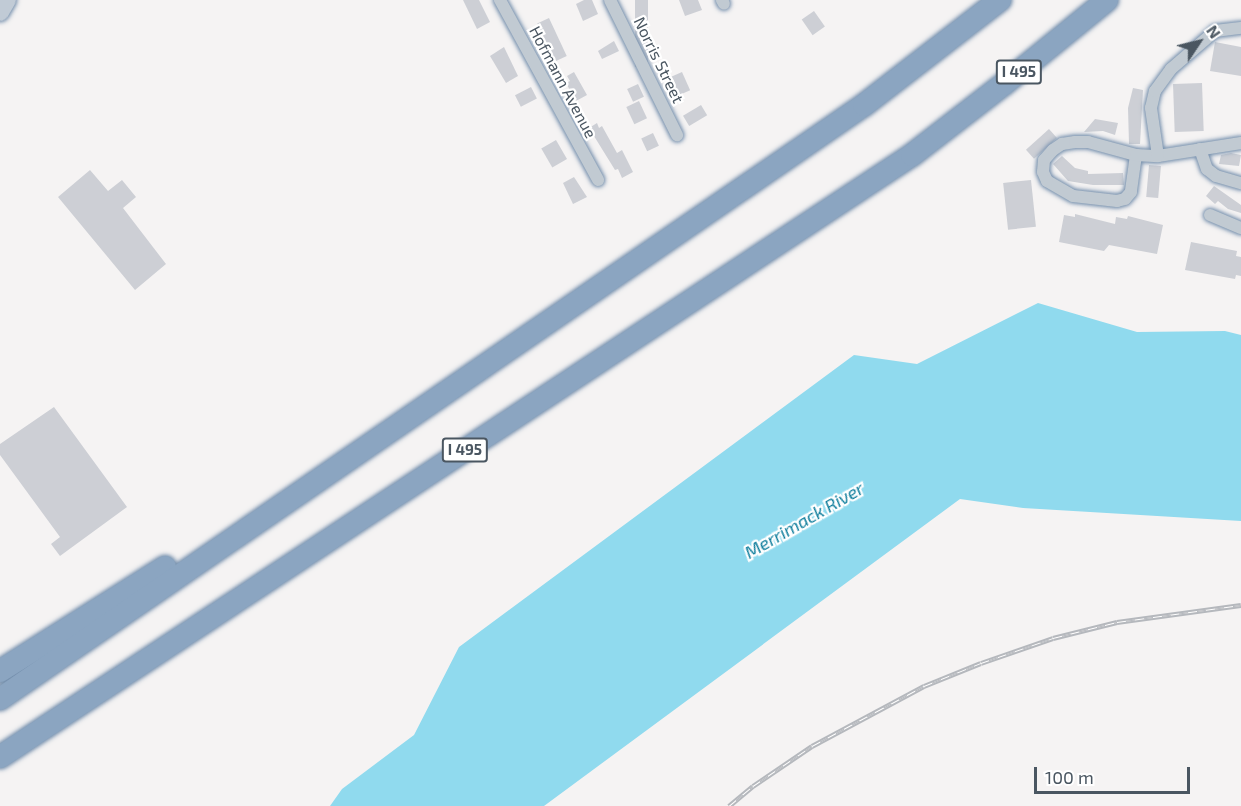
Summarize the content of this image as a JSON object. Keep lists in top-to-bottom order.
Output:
{
  "streets": {
    "highway": ["I 495"],
    "street": ["Norris Street", "Hofmann Avenue"]
  },
  "water": ["Merrimack River"],
  "scale_bar": "100 m",
  "north": "top right"
}
